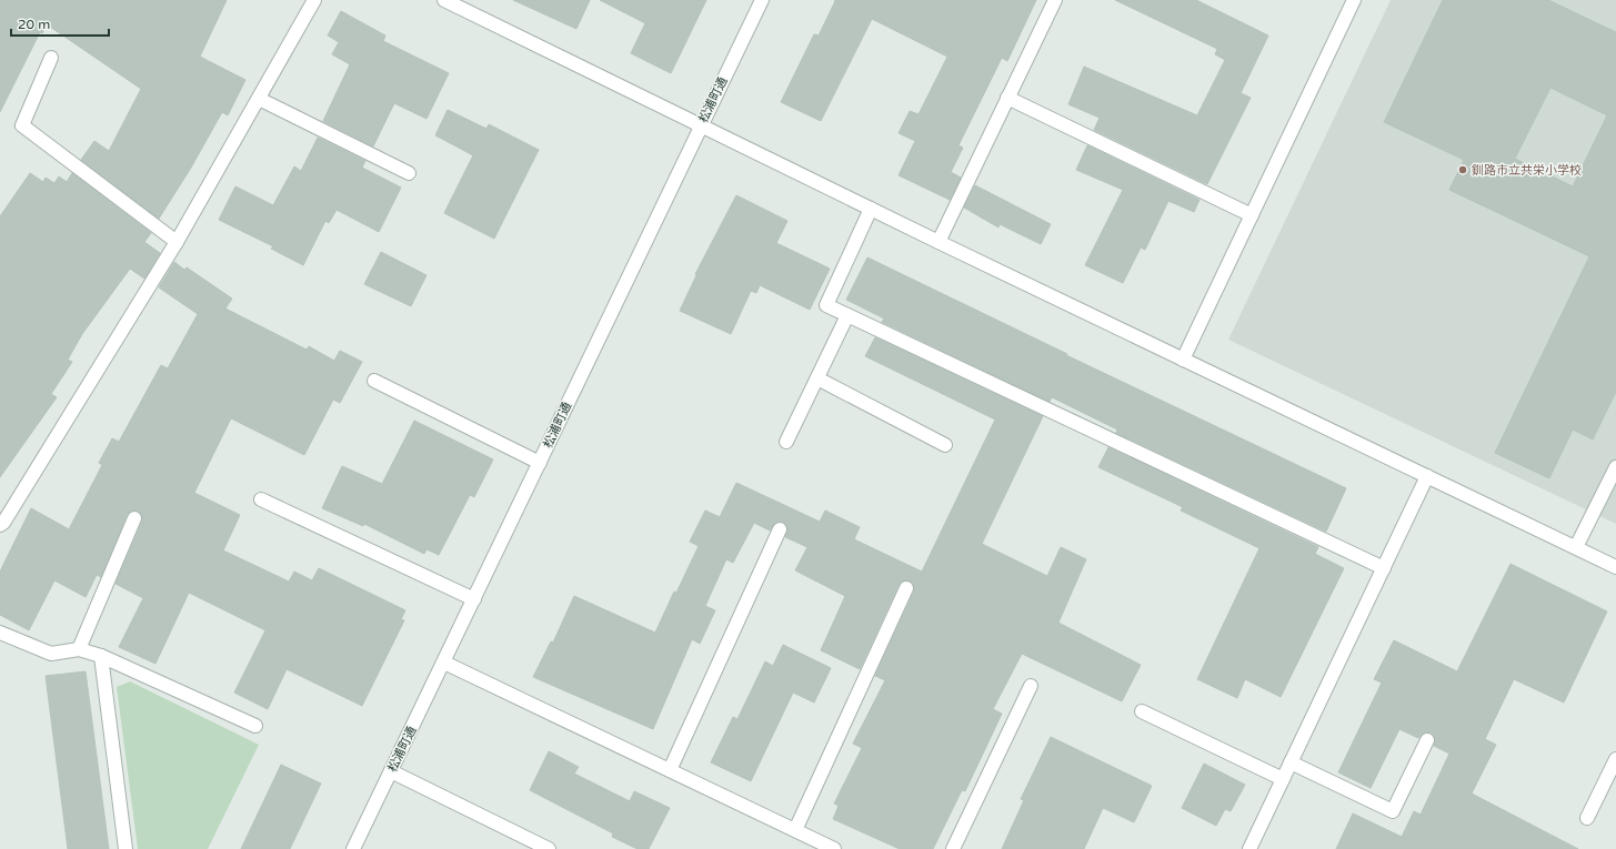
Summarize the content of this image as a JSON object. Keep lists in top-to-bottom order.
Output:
{
  "streets": {
    "street": ["松浦町通"]
  },
  "places": ["釧路市立共栄小学校"],
  "scale_bar": "20 m"
}
